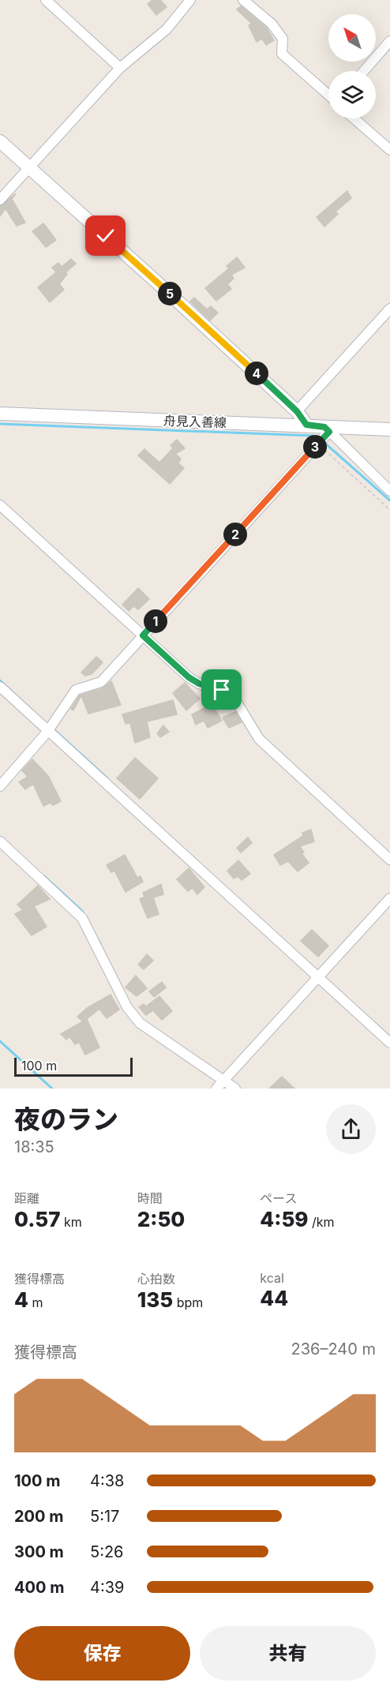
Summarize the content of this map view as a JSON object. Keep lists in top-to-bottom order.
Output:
{
  "streets": {
    "main road": ["舟見入善線"]
  },
  "scale_bar": "100 m",
  "north": "top left",
  "page": {
    "pins": [
      "5",
      "4",
      "3",
      "2",
      "1"
    ],
    "scale": "100 m",
    "heading": ["夜のラン", "18:35"],
    "stats": [
      ["距離", "0.57 km"],
      ["時間", "2:50"],
      ["ペース", "4:59 /km"],
      ["獲得標高", "4 m"],
      ["心拍数", "135 bpm"],
      ["kcal", "44"]
    ],
    "chart": ["獲得標高", "236–240 m"],
    "list": [
      {
        "name": "100 m",
        "note": "4:38"
      },
      {
        "name": "200 m",
        "note": "5:17"
      },
      {
        "name": "300 m",
        "note": "5:26"
      },
      {
        "name": "400 m",
        "note": "4:39"
      }
    ],
    "buttons": ["保存", "共有"]
  }
}
